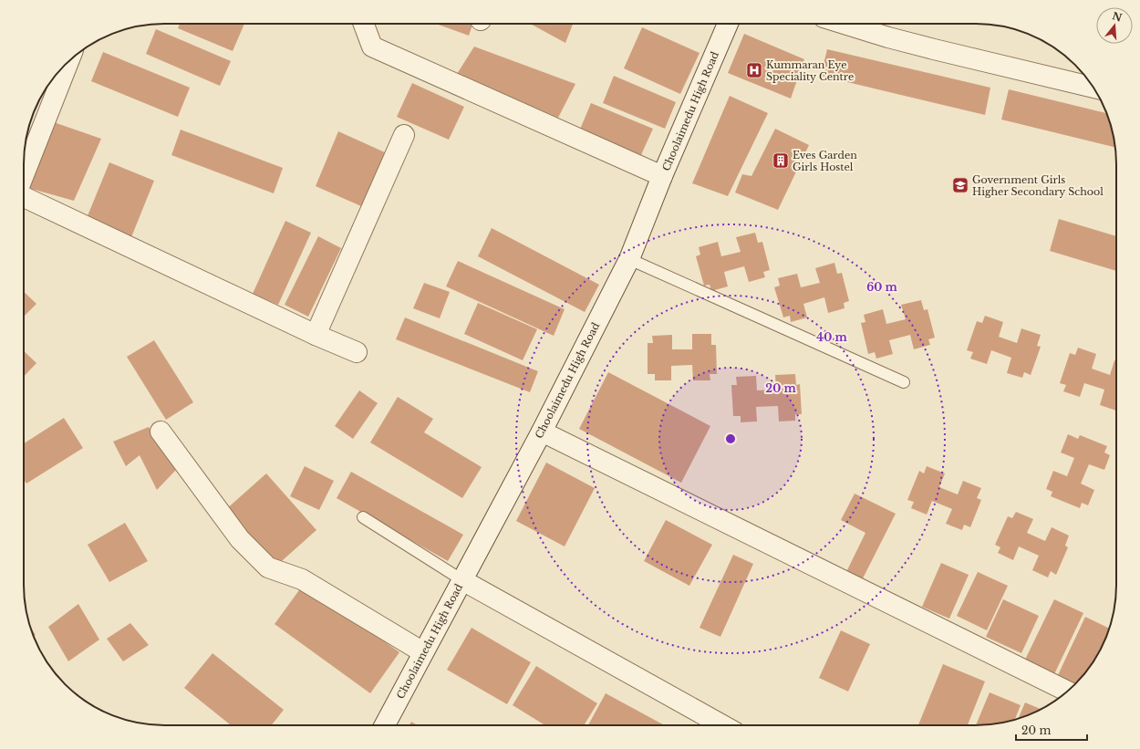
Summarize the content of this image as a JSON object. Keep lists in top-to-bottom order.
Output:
{
  "streets": {
    "street": ["Choolaimedu High Road"]
  },
  "places": {
    "hospital": ["Kummaran Eye Speciality Centre"],
    "building": ["Eves Garden Girls Hostel"],
    "school or university": ["Government Girls Higher Secondary School"]
  },
  "scale_bar": "20 m",
  "north": "top",
  "rings": ["60 m", "40 m", "20 m"]
}
